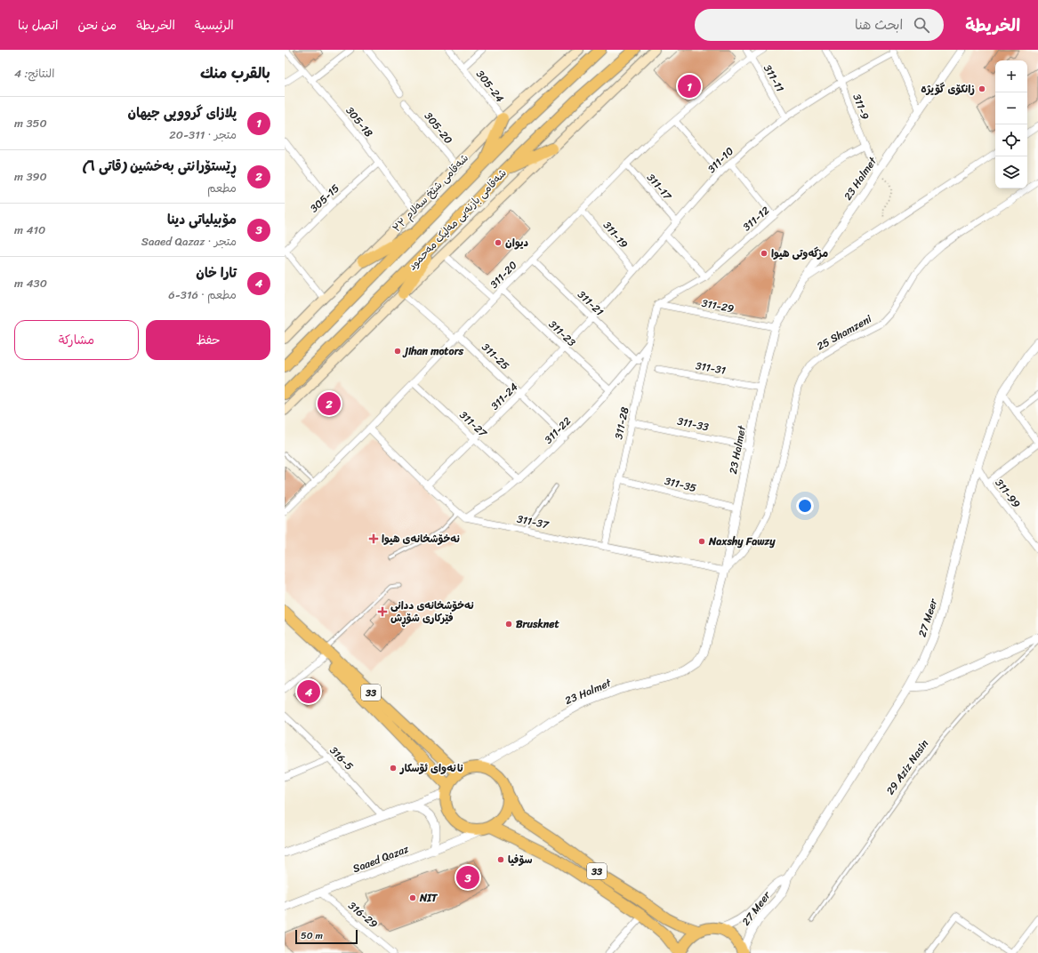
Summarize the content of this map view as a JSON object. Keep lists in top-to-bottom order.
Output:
{
  "streets": {
    "main road": ["شەقامی شێخ سەلام ٣٣", "شەقامی بازنەیی مەلیک مەحمود", "33"],
    "street": [
      "311-11",
      "305-24",
      "311-9",
      "305-18",
      "305-20",
      "311-10",
      "23 Halmet",
      "311-17",
      "305-15",
      "311-12",
      "311-19",
      "311-20",
      "311-21",
      "311-29",
      "25 Shamzeni",
      "311-23",
      "311-25",
      "311-31",
      "311-24",
      "311-28",
      "311-27",
      "311-33",
      "311-22",
      "311-35",
      "311-99",
      "311-37",
      "27 Meer",
      "316-5",
      "Saaed Qazaz",
      "316-29"
    ],
    "lane": ["29 Aziz Nasin"]
  },
  "crossings": [
    ["311-11", "311-10"],
    ["311-11", "311-20"],
    ["305-24", "شەقامی شێخ سەلام ٣٣"],
    ["311-9", "311-10"],
    ["311-9", "23 Halmet"],
    ["311-9", "311-12"],
    ["305-18", "شەقامی شێخ سەلام ٣٣"],
    ["305-18", "305-15"],
    ["305-20", "شەقامی شێخ سەلام ٣٣"],
    ["311-10", "311-17"],
    ["311-10", "311-19"],
    ["311-10", "311-21"],
    ["311-10", "311-24"],
    ["23 Halmet", "311-29"],
    ["23 Halmet", "25 Shamzeni"],
    ["23 Halmet", "311-31"],
    ["23 Halmet", "311-33"],
    ["23 Halmet", "311-35"],
    ["23 Halmet", "311-37"],
    ["23 Halmet", "33"],
    ["23 Halmet", "Saaed Qazaz"],
    ["311-17", "311-20"],
    ["311-12", "311-29"],
    ["311-12", "311-28"],
    ["311-19", "311-20"],
    ["311-20", "311-21"],
    ["311-20", "311-23"],
    ["311-20", "311-25"],
    ["311-20", "311-27"],
    ["311-21", "311-24"],
    ["311-21", "311-22"],
    ["311-29", "311-28"],
    ["25 Shamzeni", "311-37"],
    ["311-23", "311-24"],
    ["311-23", "311-22"],
    ["311-25", "311-24"],
    ["311-25", "311-22"],
    ["311-24", "311-27"],
    ["311-28", "311-33"],
    ["311-28", "311-22"],
    ["311-28", "311-35"],
    ["311-28", "311-37"],
    ["311-27", "311-22"],
    ["311-22", "311-37"],
    ["311-99", "27 Meer"],
    ["27 Meer", "33"],
    ["33", "Saaed Qazaz"],
    ["Saaed Qazaz", "316-29"]
  ],
  "places": {
    "other": [
      "زانکۆی گۆیژە",
      "دیوان",
      "مزگەوتی هیوا",
      "jihan motors",
      "Naxshy Fawzy",
      "Brusknet",
      "نانەوای ئۆسکار",
      "سۆفیا",
      "NIT"
    ],
    "health": ["نەخۆشخانەی هیوا", "نەخۆشخانەی ددانی فێرکاری شۆڕش"]
  },
  "scale_bar": "50 m",
  "page": {
    "header": "الخريطة",
    "search": "ابحث هنا",
    "nav": [
      "الرئيسية",
      "الخريطة",
      "من نحن",
      "اتصل بنا"
    ],
    "heading": ["بالقرب منك", "النتائج: 4"],
    "map_buttons": ["+", "−"],
    "pins": [
      "1",
      "2",
      "4",
      "3"
    ],
    "list": [
      {
        "mark": "1",
        "name": "پلازای گرووپی جیهان",
        "note": "متجر · 311-20",
        "value": "350 m"
      },
      {
        "mark": "2",
        "name": "ڕێستۆرانتی بە‌خشین (قاتی ٦)",
        "note": "مطعم",
        "value": "390 m"
      },
      {
        "mark": "3",
        "name": "مۆبیلیاتی دینا",
        "note": "متجر · Saaed Qazaz",
        "value": "410 m"
      },
      {
        "mark": "4",
        "name": "تارا خان",
        "note": "مطعم · 316-6",
        "value": "430 m"
      }
    ],
    "buttons": ["حفظ", "مشاركة"],
    "scale": "50 m"
  }
}
